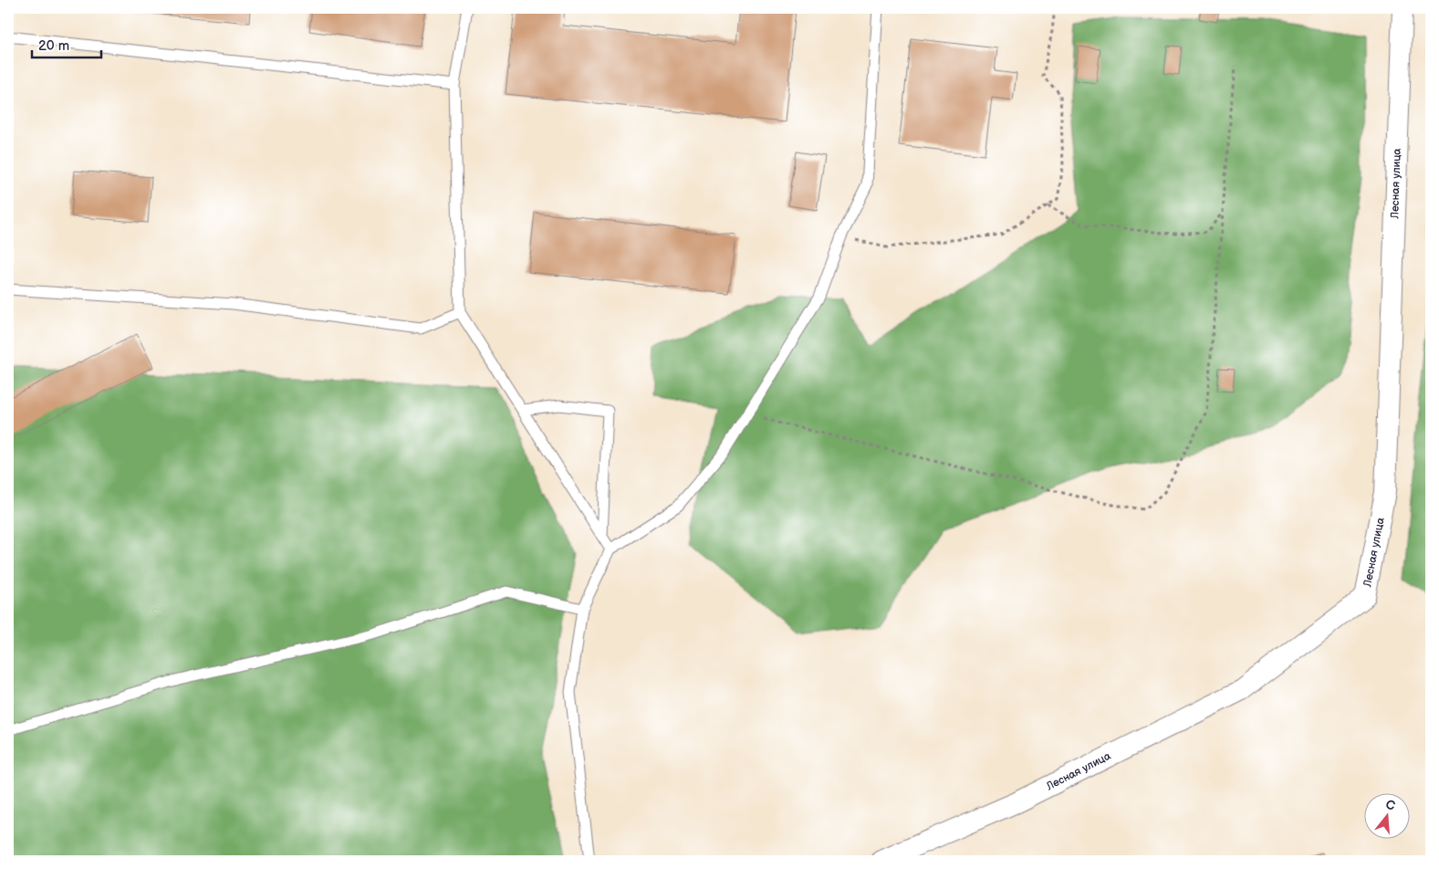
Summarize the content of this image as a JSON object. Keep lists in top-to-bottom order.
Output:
{
  "streets": {
    "street": ["Лесная улица"]
  },
  "scale_bar": "20 m",
  "north": "top"
}
